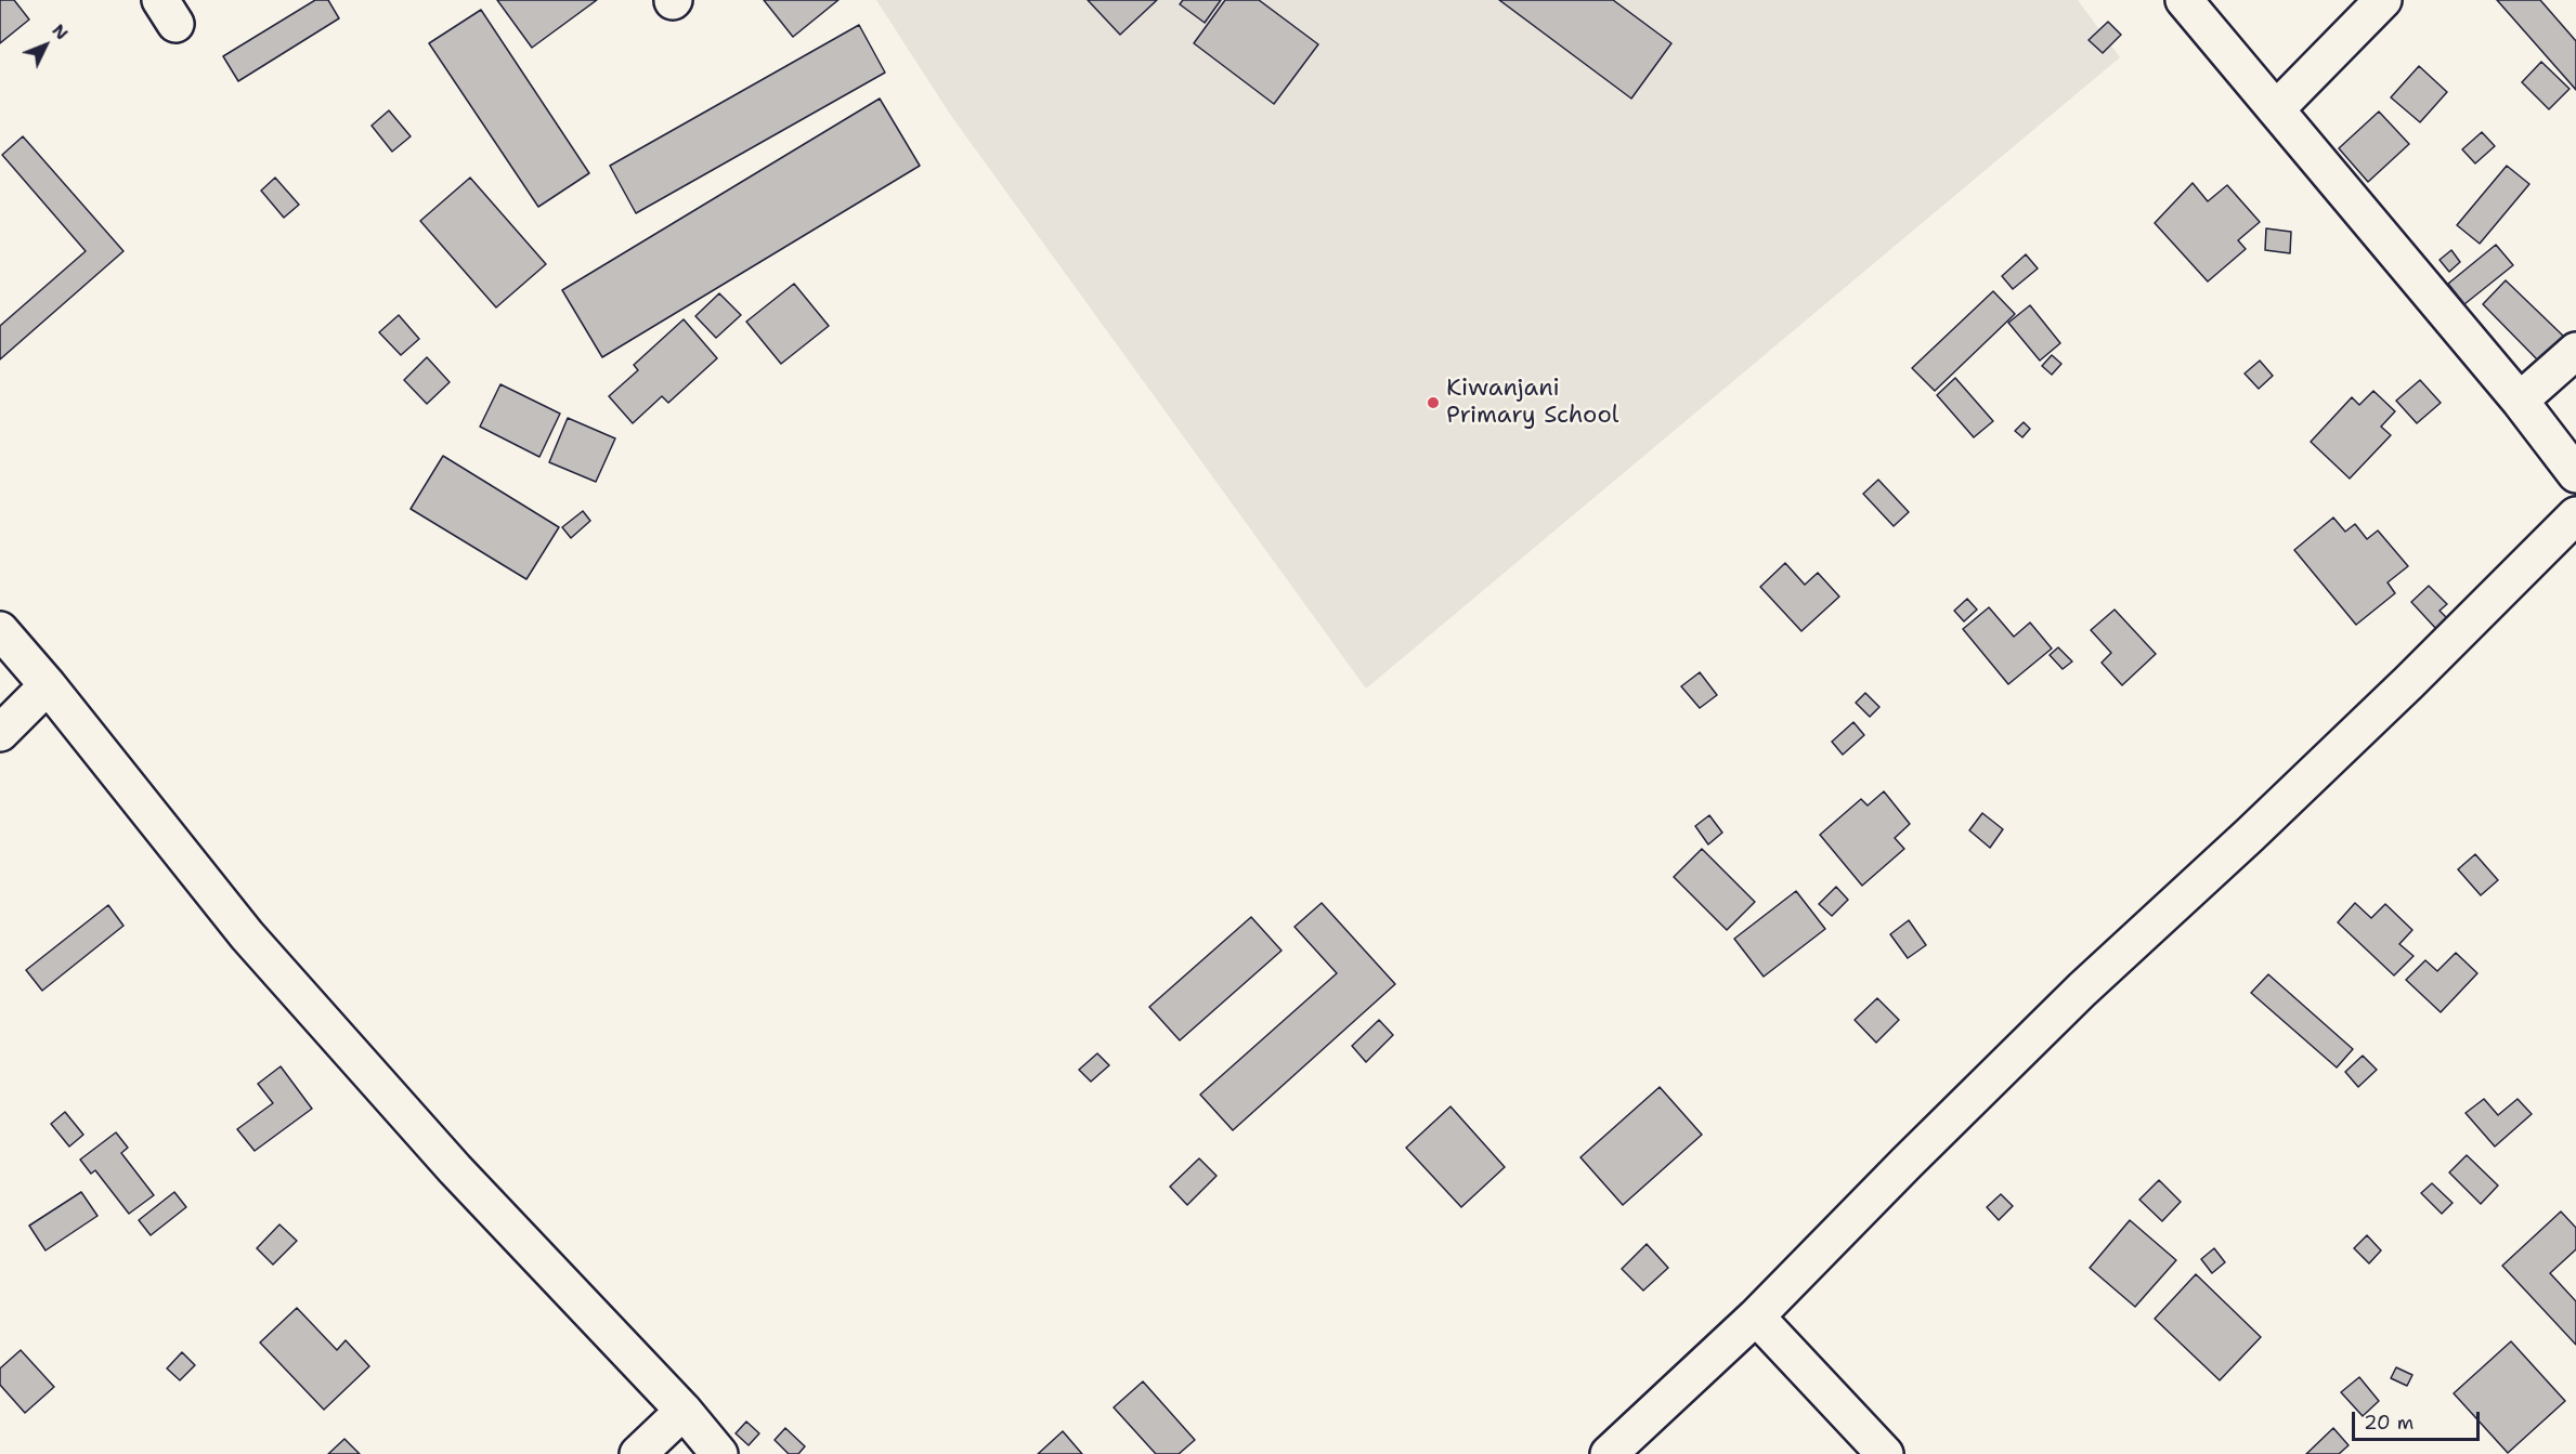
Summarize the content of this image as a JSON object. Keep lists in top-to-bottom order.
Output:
{
  "places": ["Kiwanjani Primary School"],
  "scale_bar": "20 m",
  "north": "top right"
}
